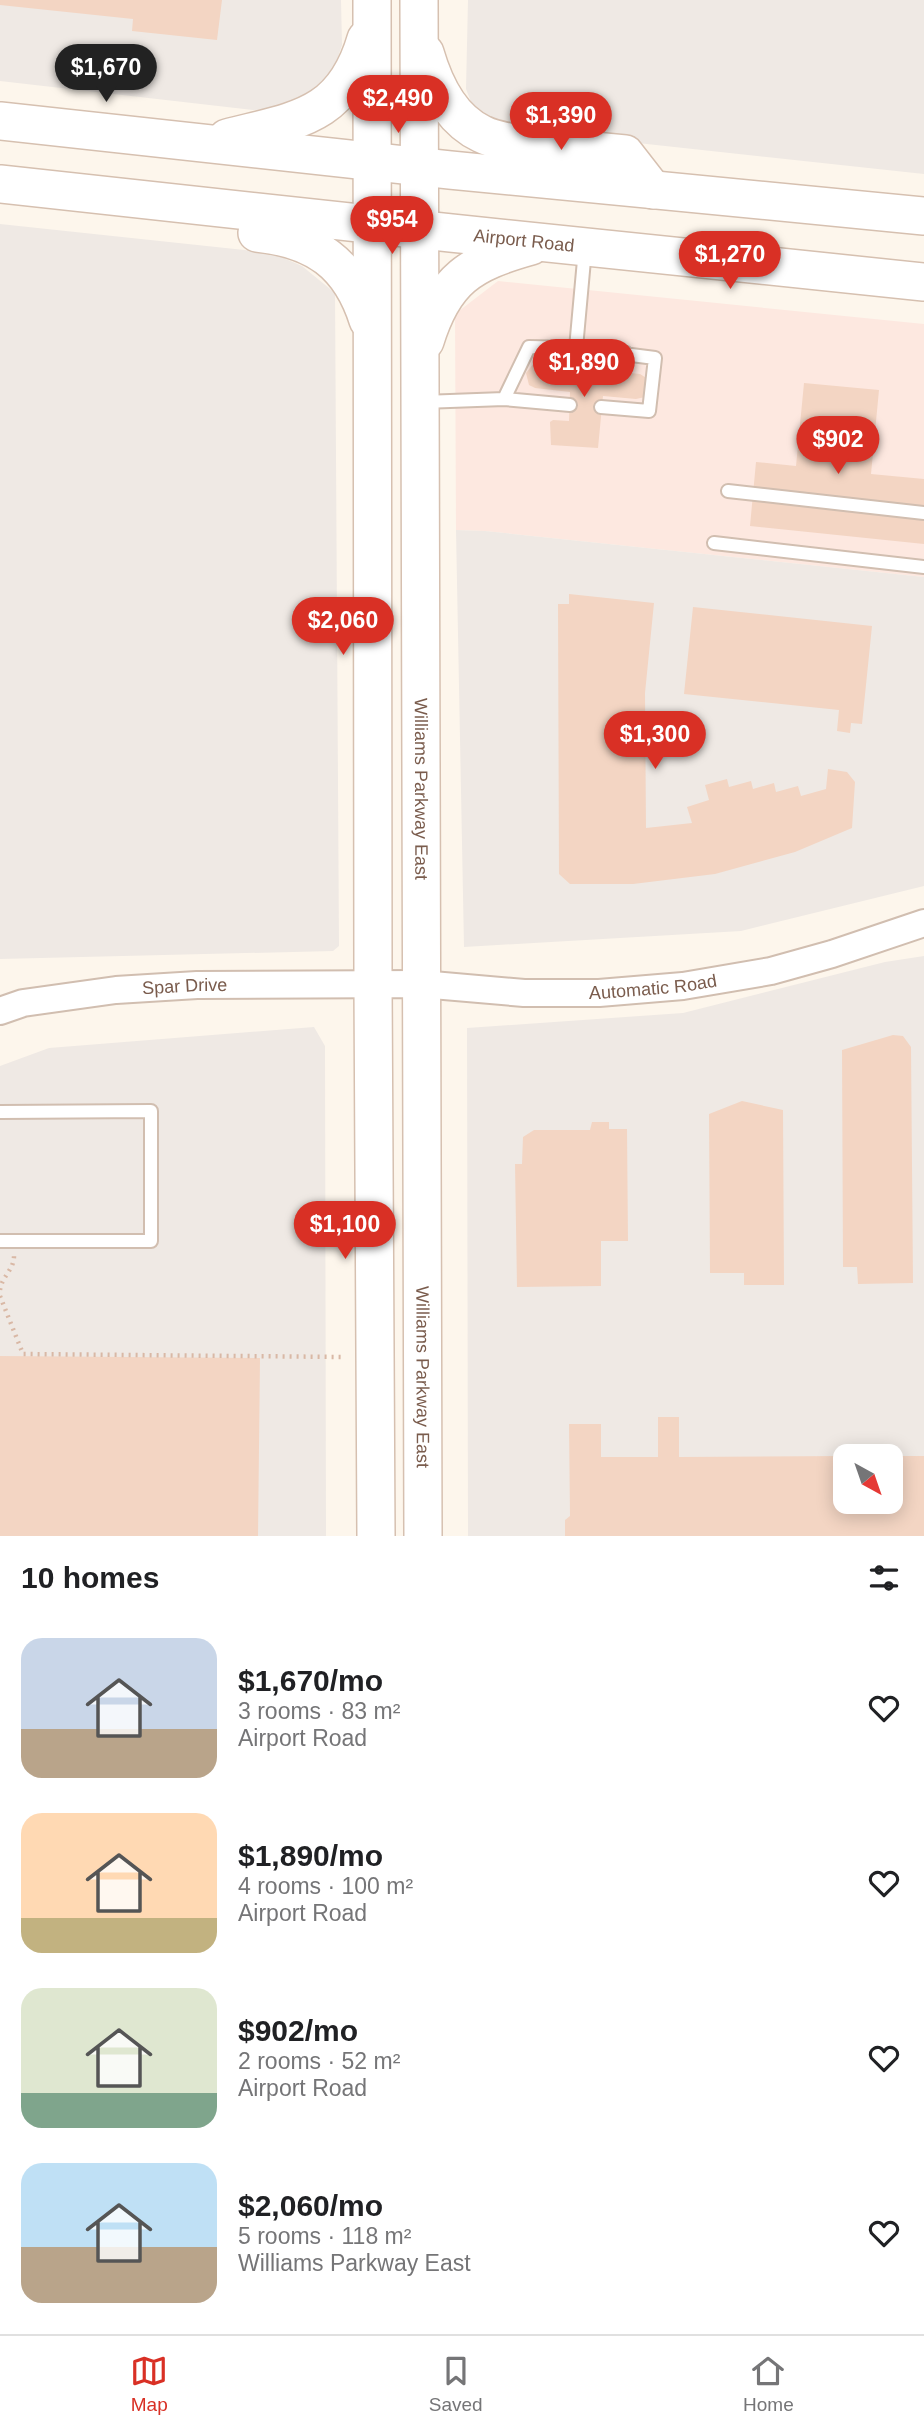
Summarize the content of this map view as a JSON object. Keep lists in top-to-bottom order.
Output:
{
  "streets": {
    "main road": ["Airport Road", "Williams Parkway East"],
    "street": ["Automatic Road", "Spar Drive"]
  },
  "crossings": [
    ["Airport Road", "Williams Parkway East"],
    ["Williams Parkway East", "Automatic Road"],
    ["Automatic Road", "Spar Drive"]
  ],
  "north": "bottom right",
  "page": {
    "price": [
      "$1,670",
      "$2,490",
      "$1,390",
      "$954",
      "$1,270",
      "$1,890",
      "$902",
      "$2,060",
      "$1,300",
      "$1,100"
    ],
    "heading": "10 homes",
    "list": [
      {
        "name": "$1,670/mo",
        "note": "3 rooms · 83 m² · Airport Road"
      },
      {
        "name": "$1,890/mo",
        "note": "4 rooms · 100 m² · Airport Road"
      },
      {
        "name": "$902/mo",
        "note": "2 rooms · 52 m² · Airport Road"
      },
      {
        "name": "$2,060/mo",
        "note": "5 rooms · 118 m² · Williams Parkway East"
      }
    ],
    "tabs": ["Map", "Saved", "Home"]
  }
}
